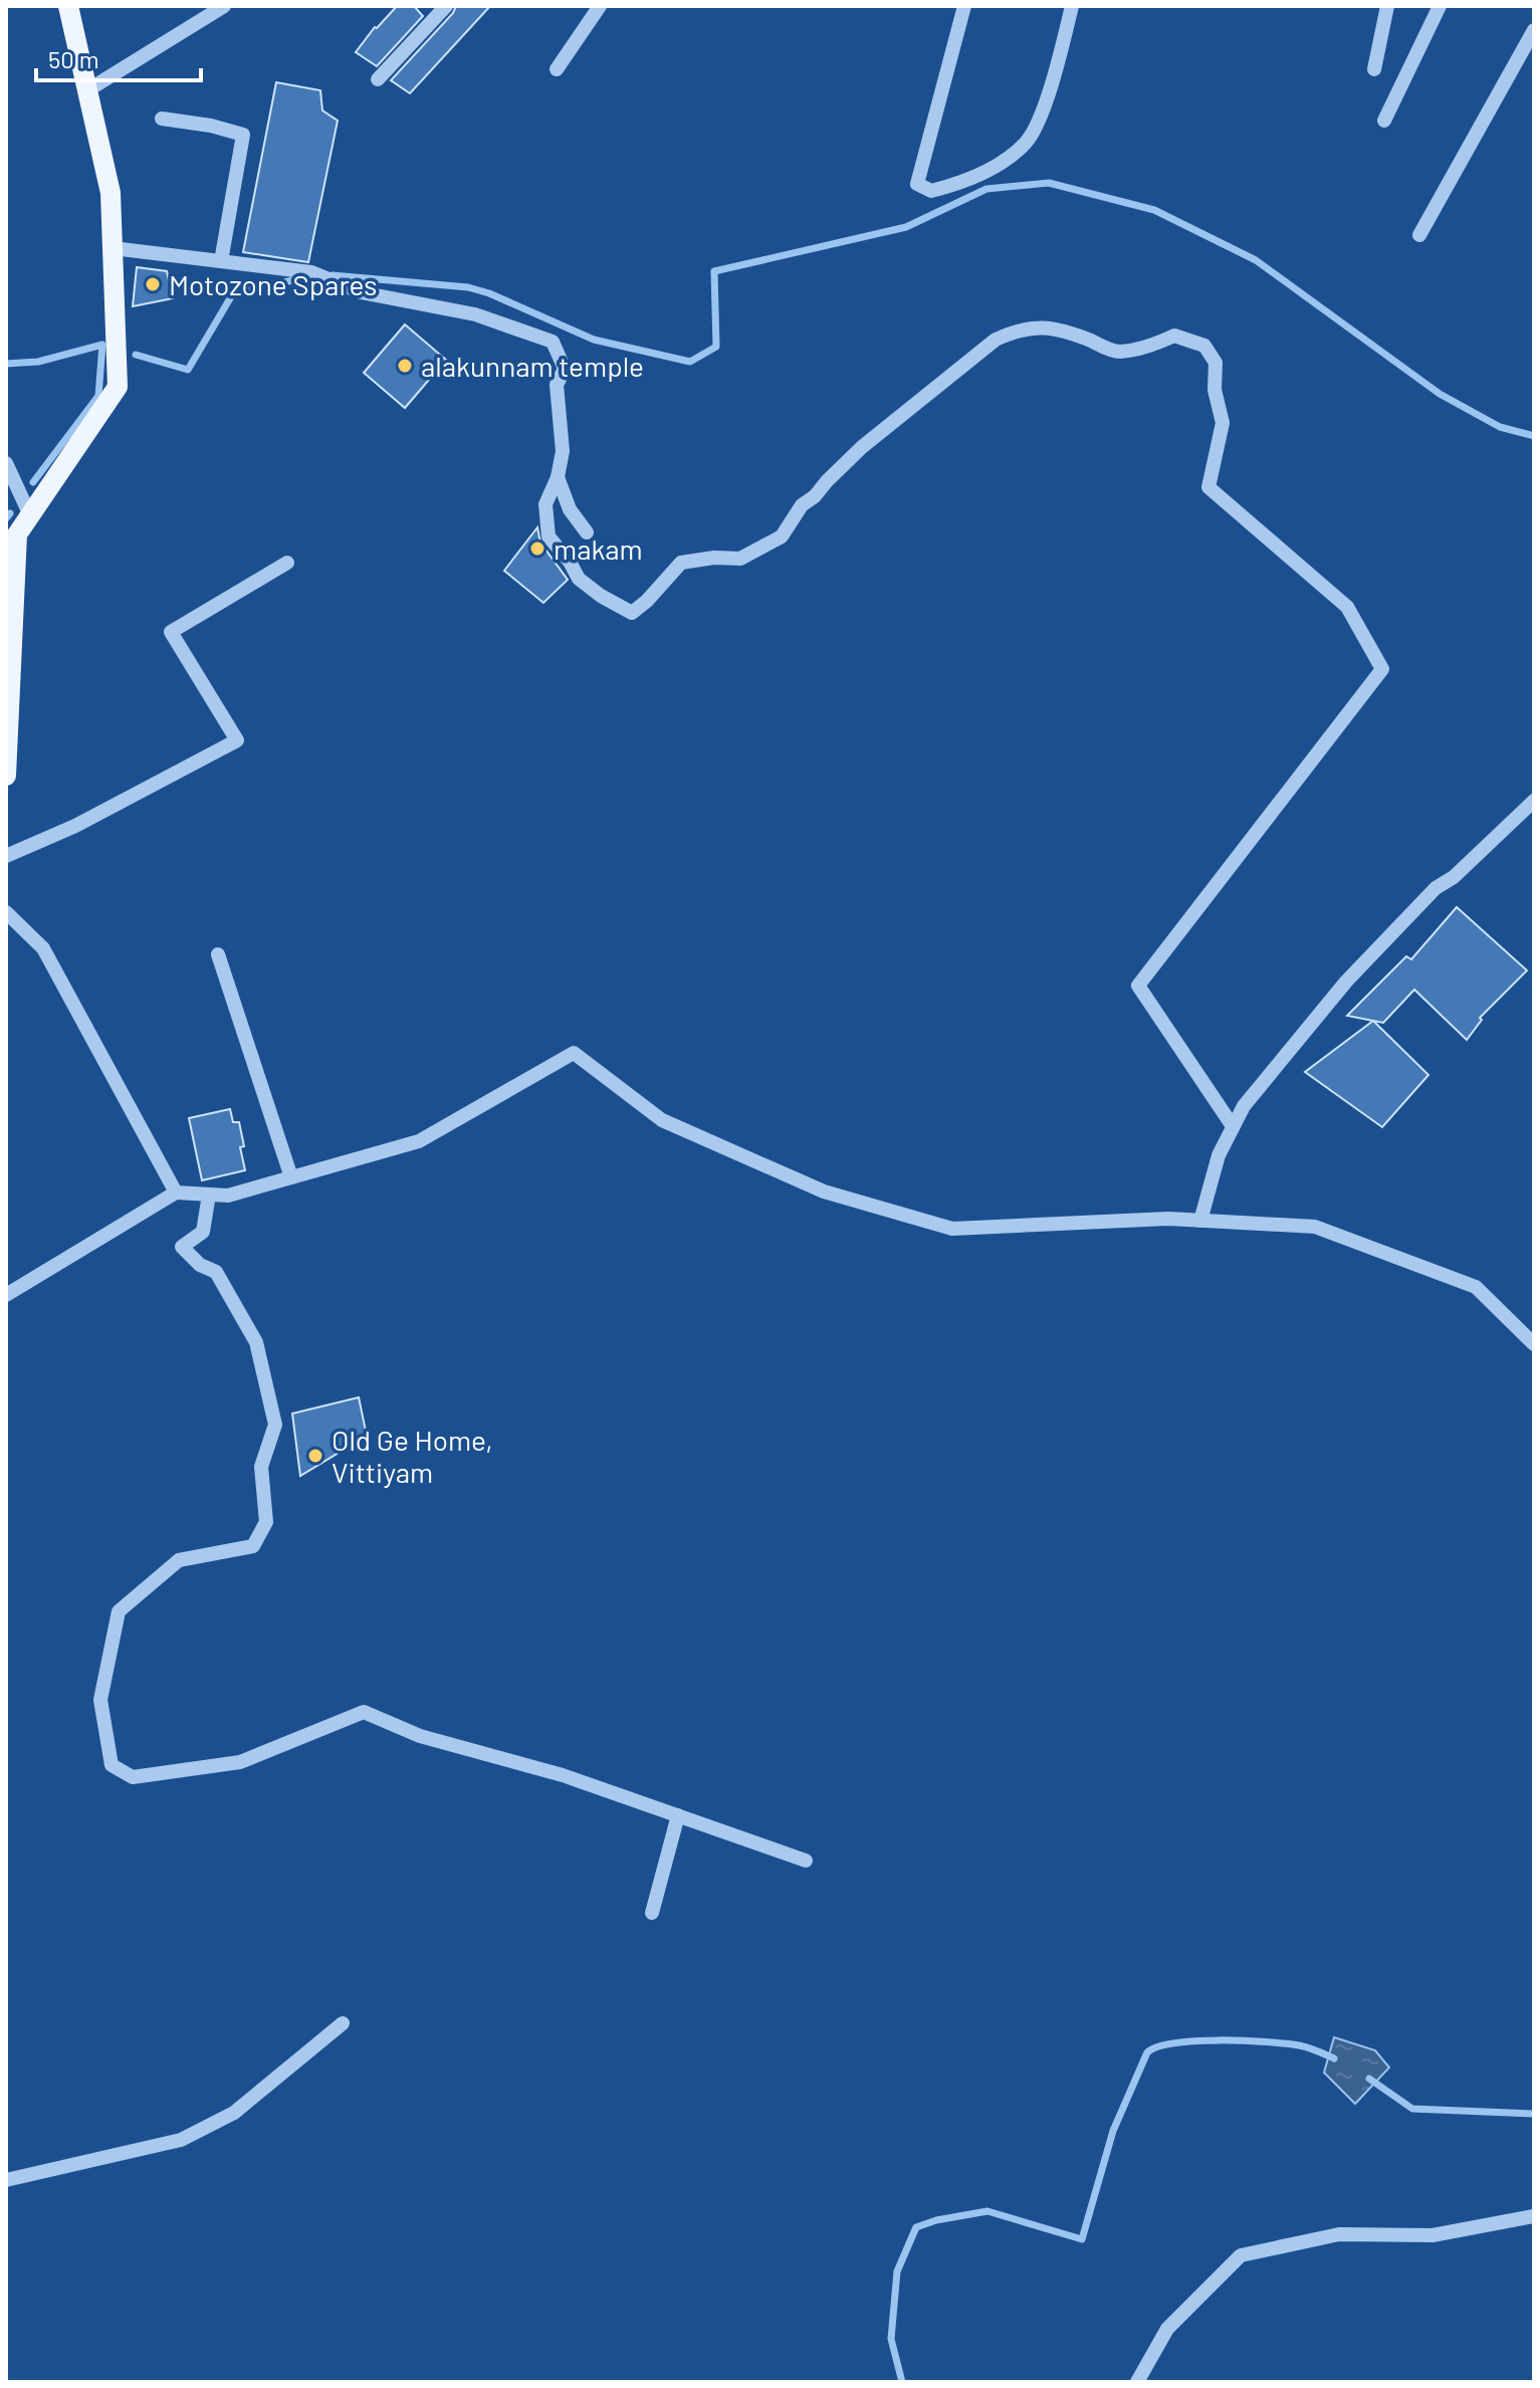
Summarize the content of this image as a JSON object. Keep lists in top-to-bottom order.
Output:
{
  "places": [
    "Motozone Spares",
    "alakunnam temple",
    "makam",
    "Old Ge Home, Vittiyam"
  ],
  "scale_bar": "50 m"
}
